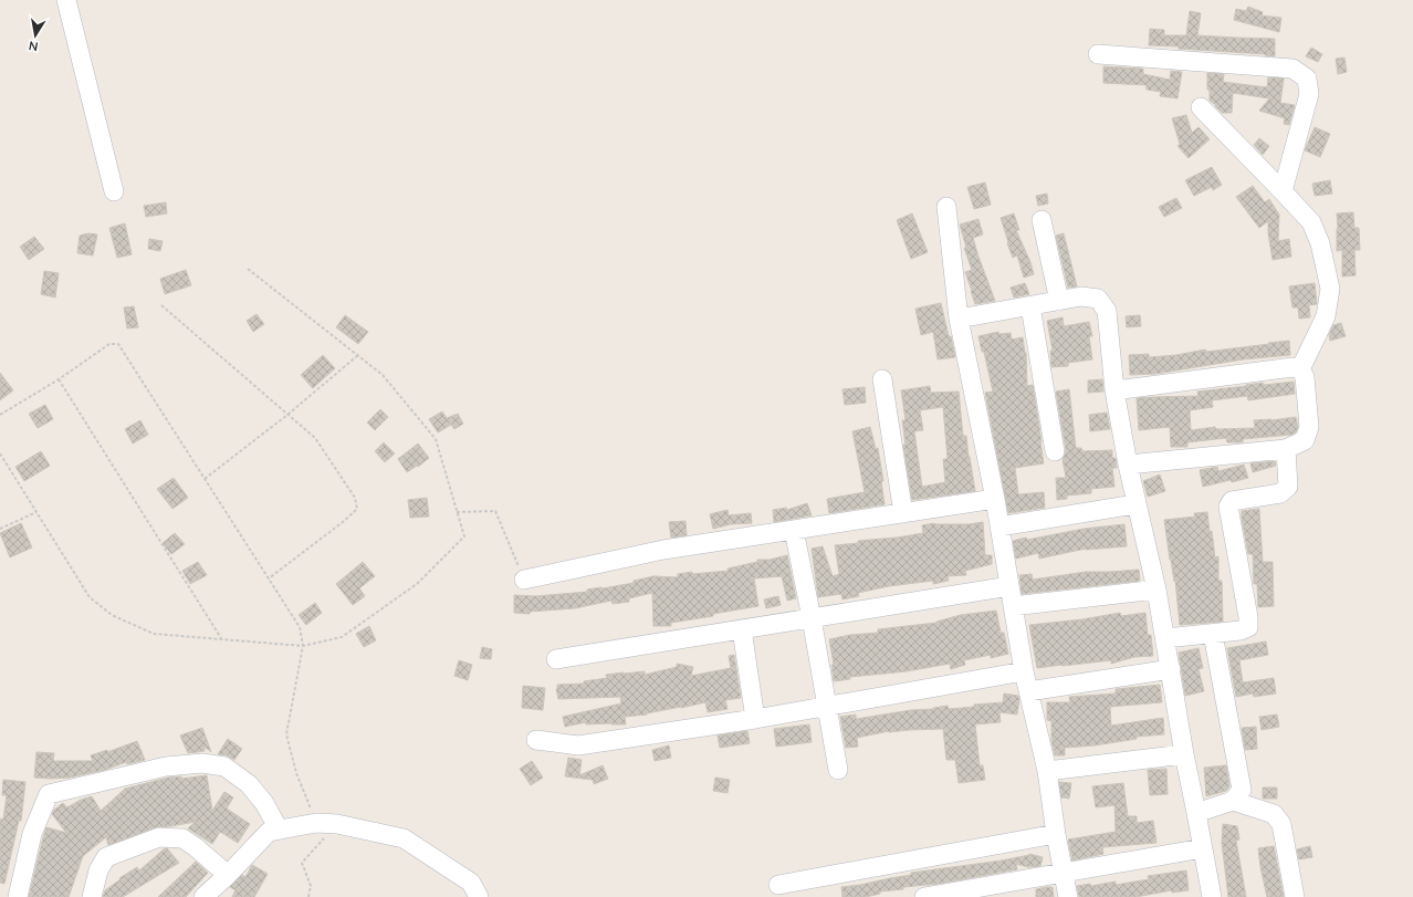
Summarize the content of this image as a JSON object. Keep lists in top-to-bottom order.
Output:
{
  "north": "bottom"
}
